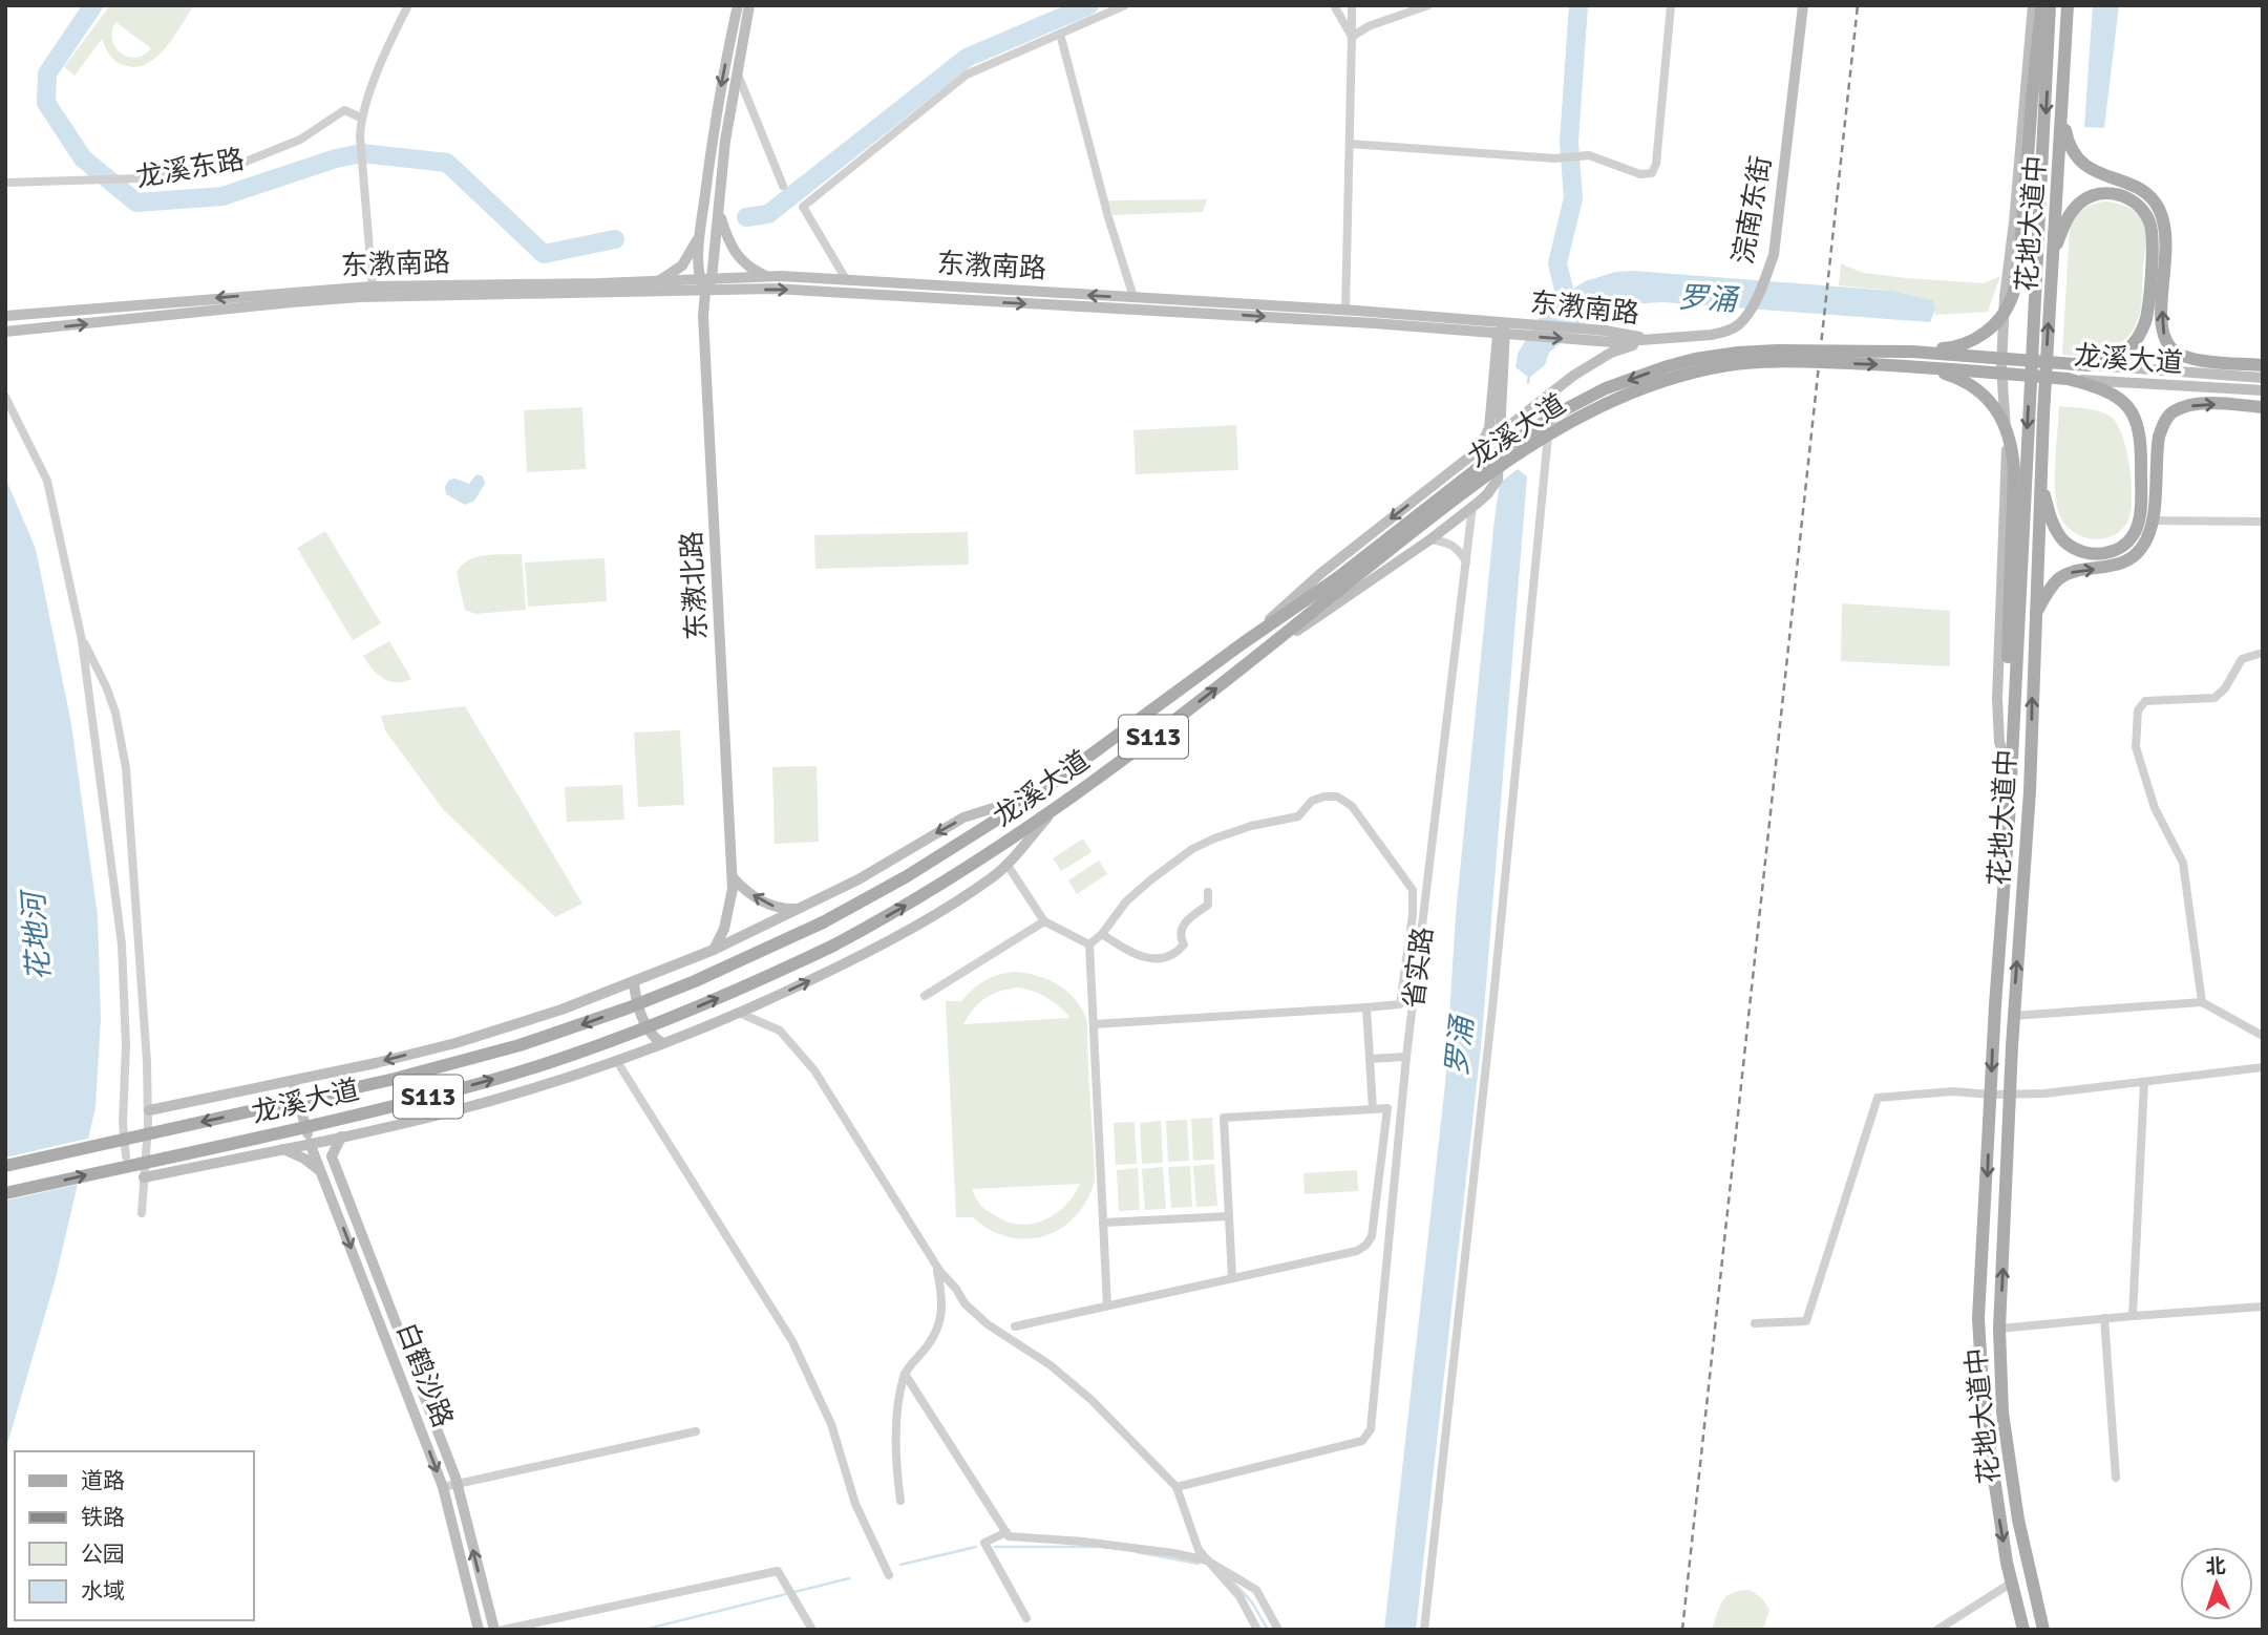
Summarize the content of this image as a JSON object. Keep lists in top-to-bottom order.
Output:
{
  "streets": {
    "main road": ["花地大道中", "龙溪大道", "S113"],
    "street": [
      "龙溪东路",
      "浣南东街",
      "东漖南路",
      "东漖北路",
      "省实路",
      "白鹤沙路"
    ]
  },
  "crossings": [
    ["浣南东街", "东漖南路"],
    ["东漖南路", "东漖北路"]
  ],
  "water": ["罗涌", "花地河"],
  "legend": [
    "道路",
    "铁路",
    "公园",
    "水域"
  ],
  "north": "top"
}
